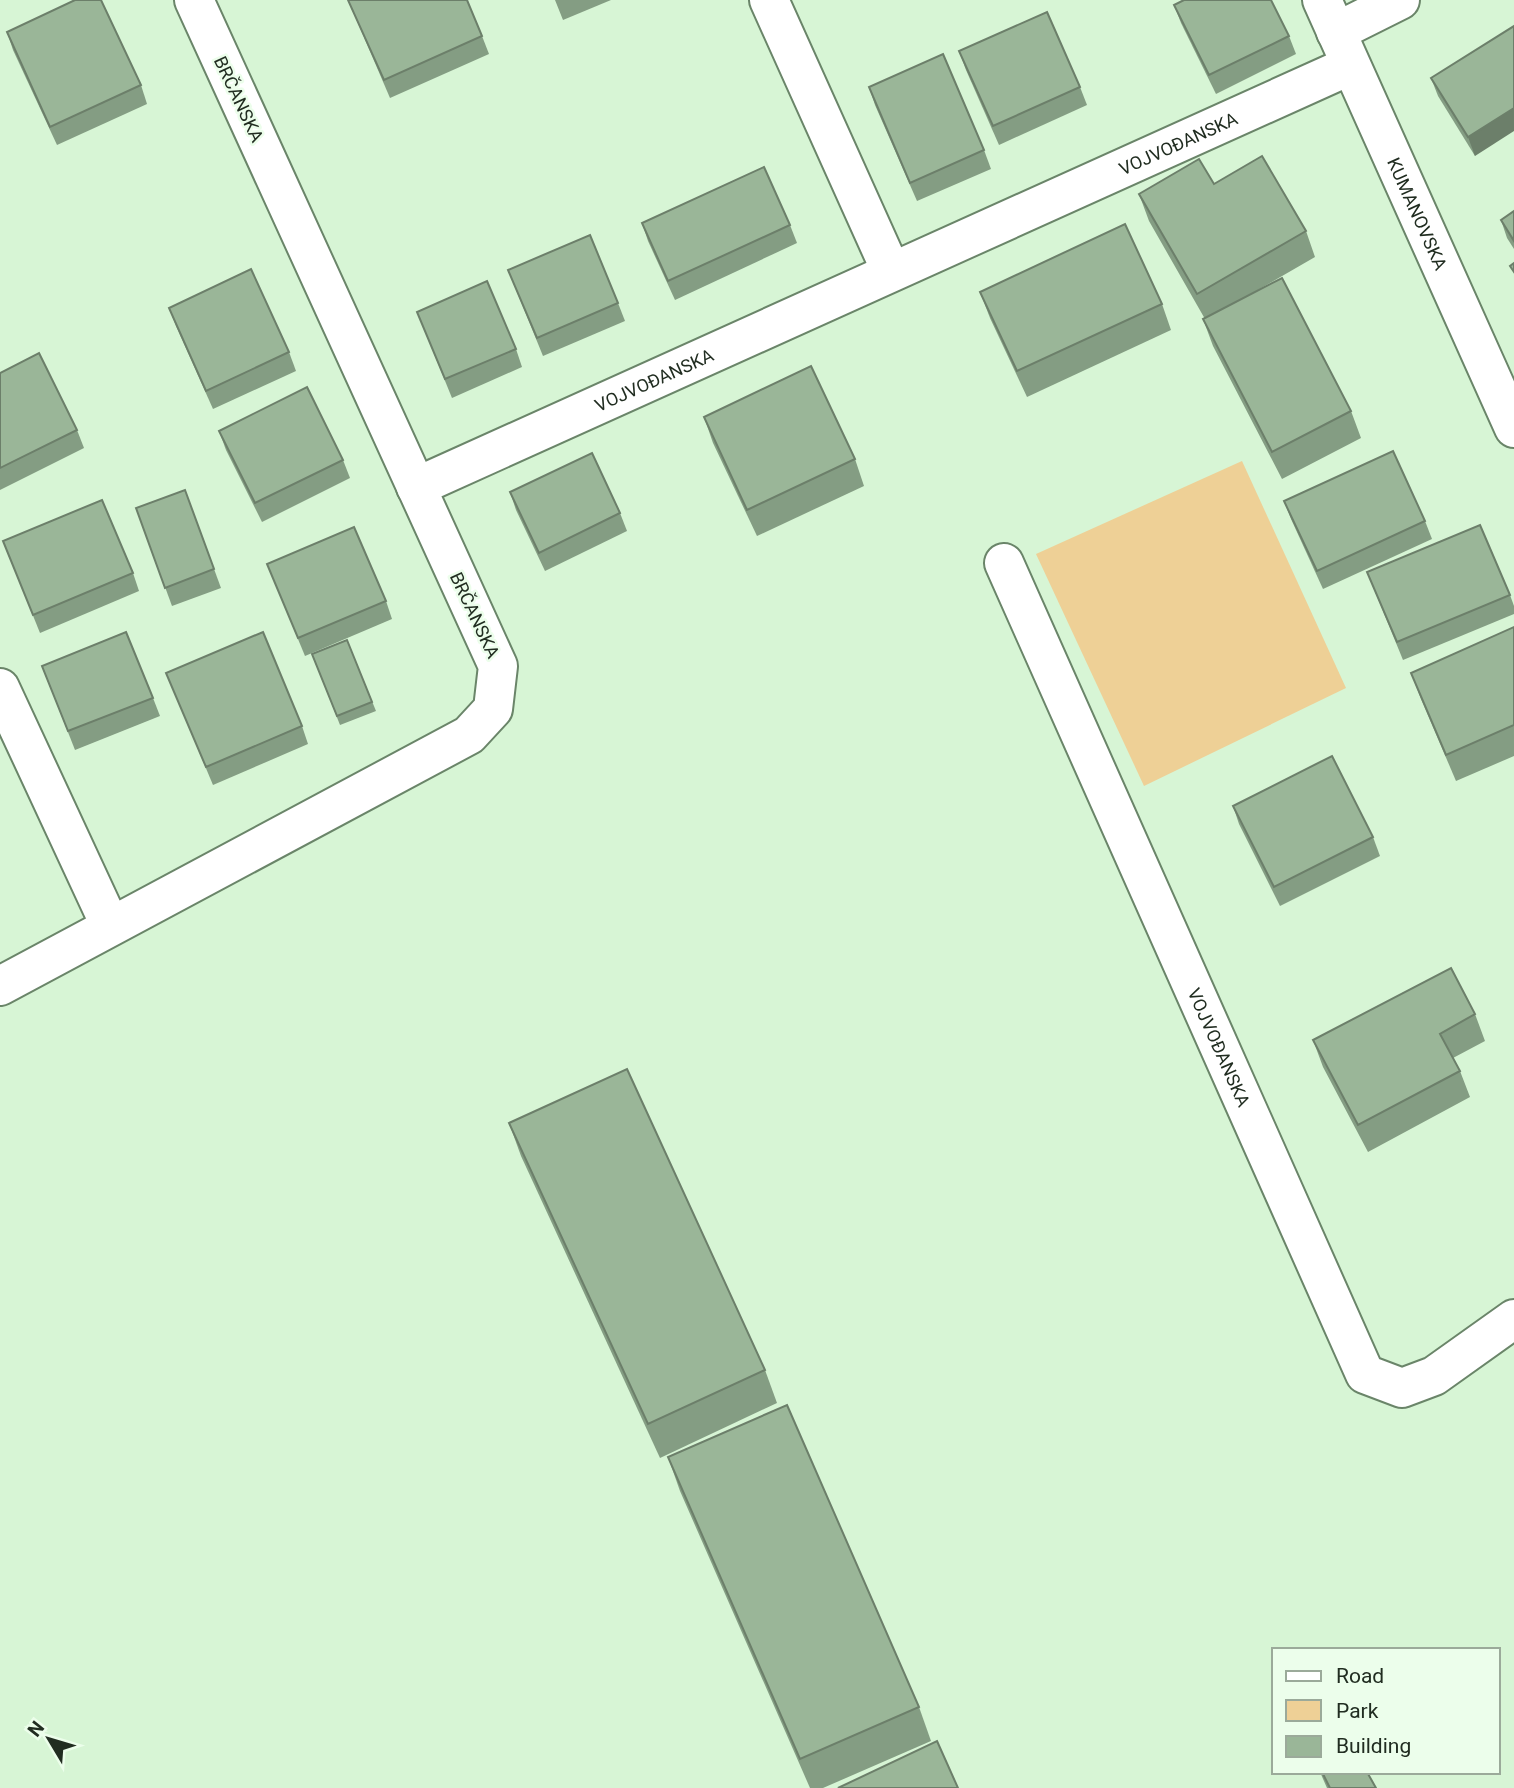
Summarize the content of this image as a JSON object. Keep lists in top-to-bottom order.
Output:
{
  "streets": {
    "street": ["BRČANSKA", "VOJVOĐANSKA", "KUMANOVSKA"]
  },
  "crossings": [
    ["BRČANSKA", "VOJVOĐANSKA"],
    ["VOJVOĐANSKA", "KUMANOVSKA"]
  ],
  "legend": ["Road", "Park", "Building"],
  "north": "top left"
}
